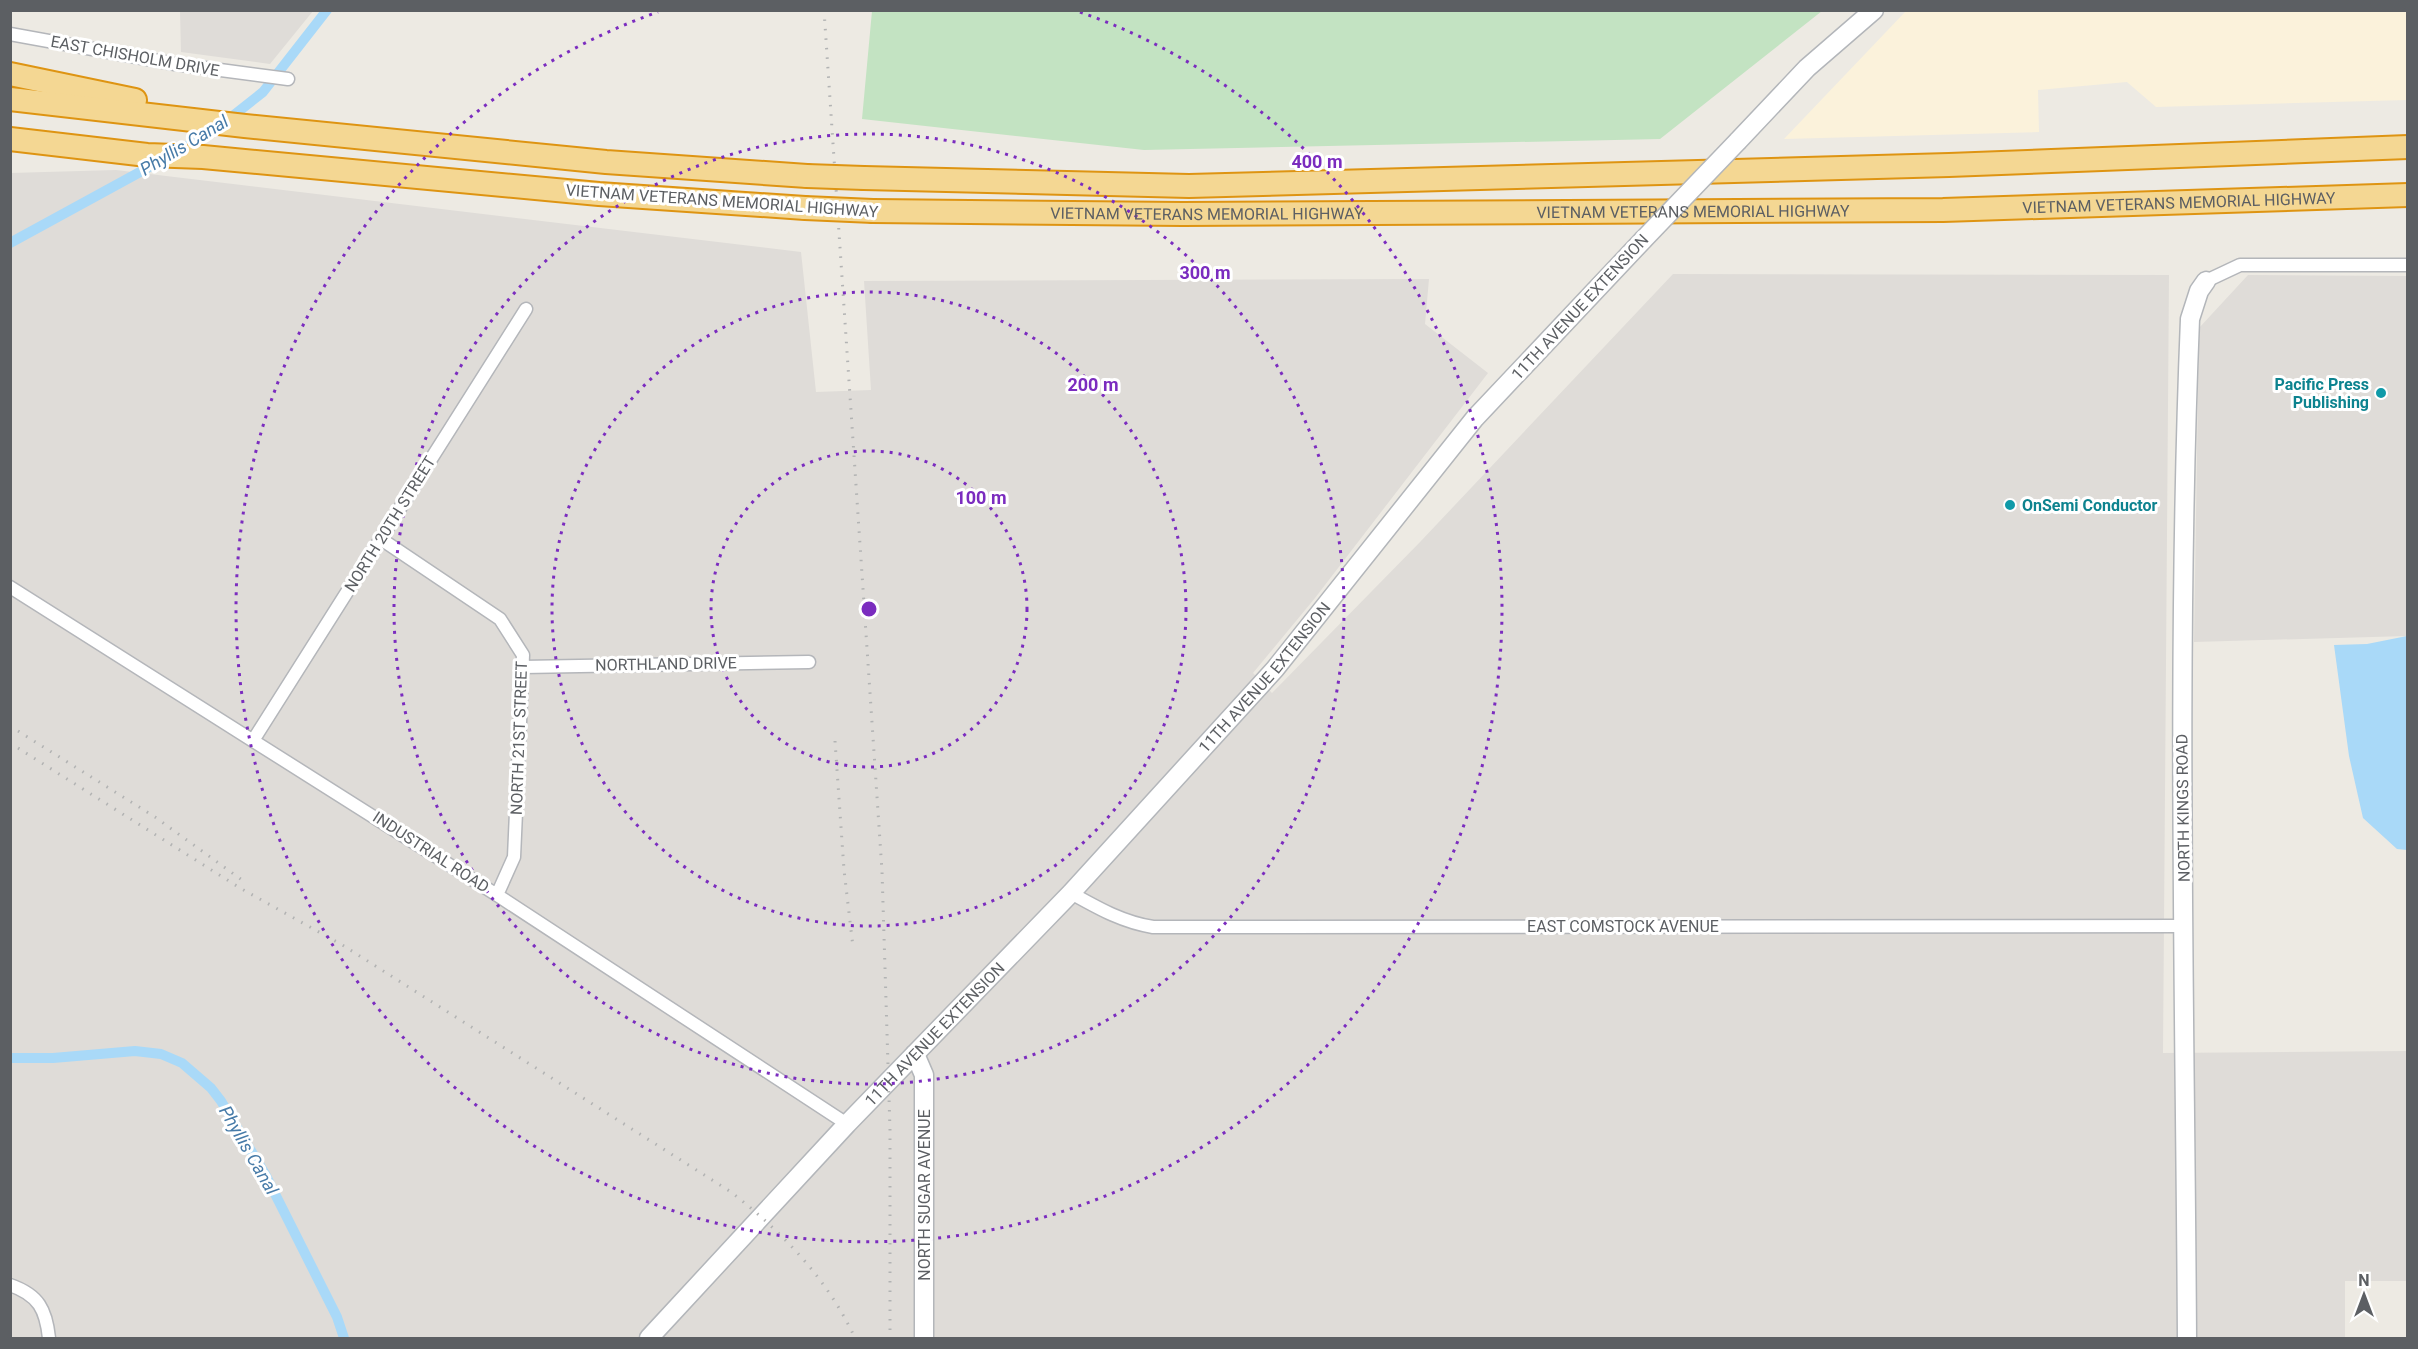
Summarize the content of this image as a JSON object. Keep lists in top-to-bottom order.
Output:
{
  "streets": {
    "highway": ["VIETNAM VETERANS MEMORIAL HIGHWAY"],
    "street": [
      "EAST CHISHOLM DRIVE",
      "11TH AVENUE EXTENSION",
      "NORTH 20TH STREET",
      "NORTHLAND DRIVE",
      "NORTH 21ST STREET",
      "NORTH KINGS ROAD",
      "INDUSTRIAL ROAD",
      "EAST COMSTOCK AVENUE",
      "NORTH SUGAR AVENUE"
    ]
  },
  "crossings": [
    ["11TH AVENUE EXTENSION", "INDUSTRIAL ROAD"],
    ["11TH AVENUE EXTENSION", "EAST COMSTOCK AVENUE"],
    ["11TH AVENUE EXTENSION", "NORTH SUGAR AVENUE"],
    ["NORTH 20TH STREET", "NORTH 21ST STREET"],
    ["NORTH 20TH STREET", "INDUSTRIAL ROAD"],
    ["NORTHLAND DRIVE", "NORTH 21ST STREET"],
    ["NORTH 21ST STREET", "INDUSTRIAL ROAD"],
    ["NORTH KINGS ROAD", "EAST COMSTOCK AVENUE"]
  ],
  "water": ["Phyllis Canal"],
  "places": ["Pacific Press Publishing", "OnSemi Conductor"],
  "north": "top",
  "rings": [
    "400 m",
    "300 m",
    "200 m",
    "100 m"
  ]
}
